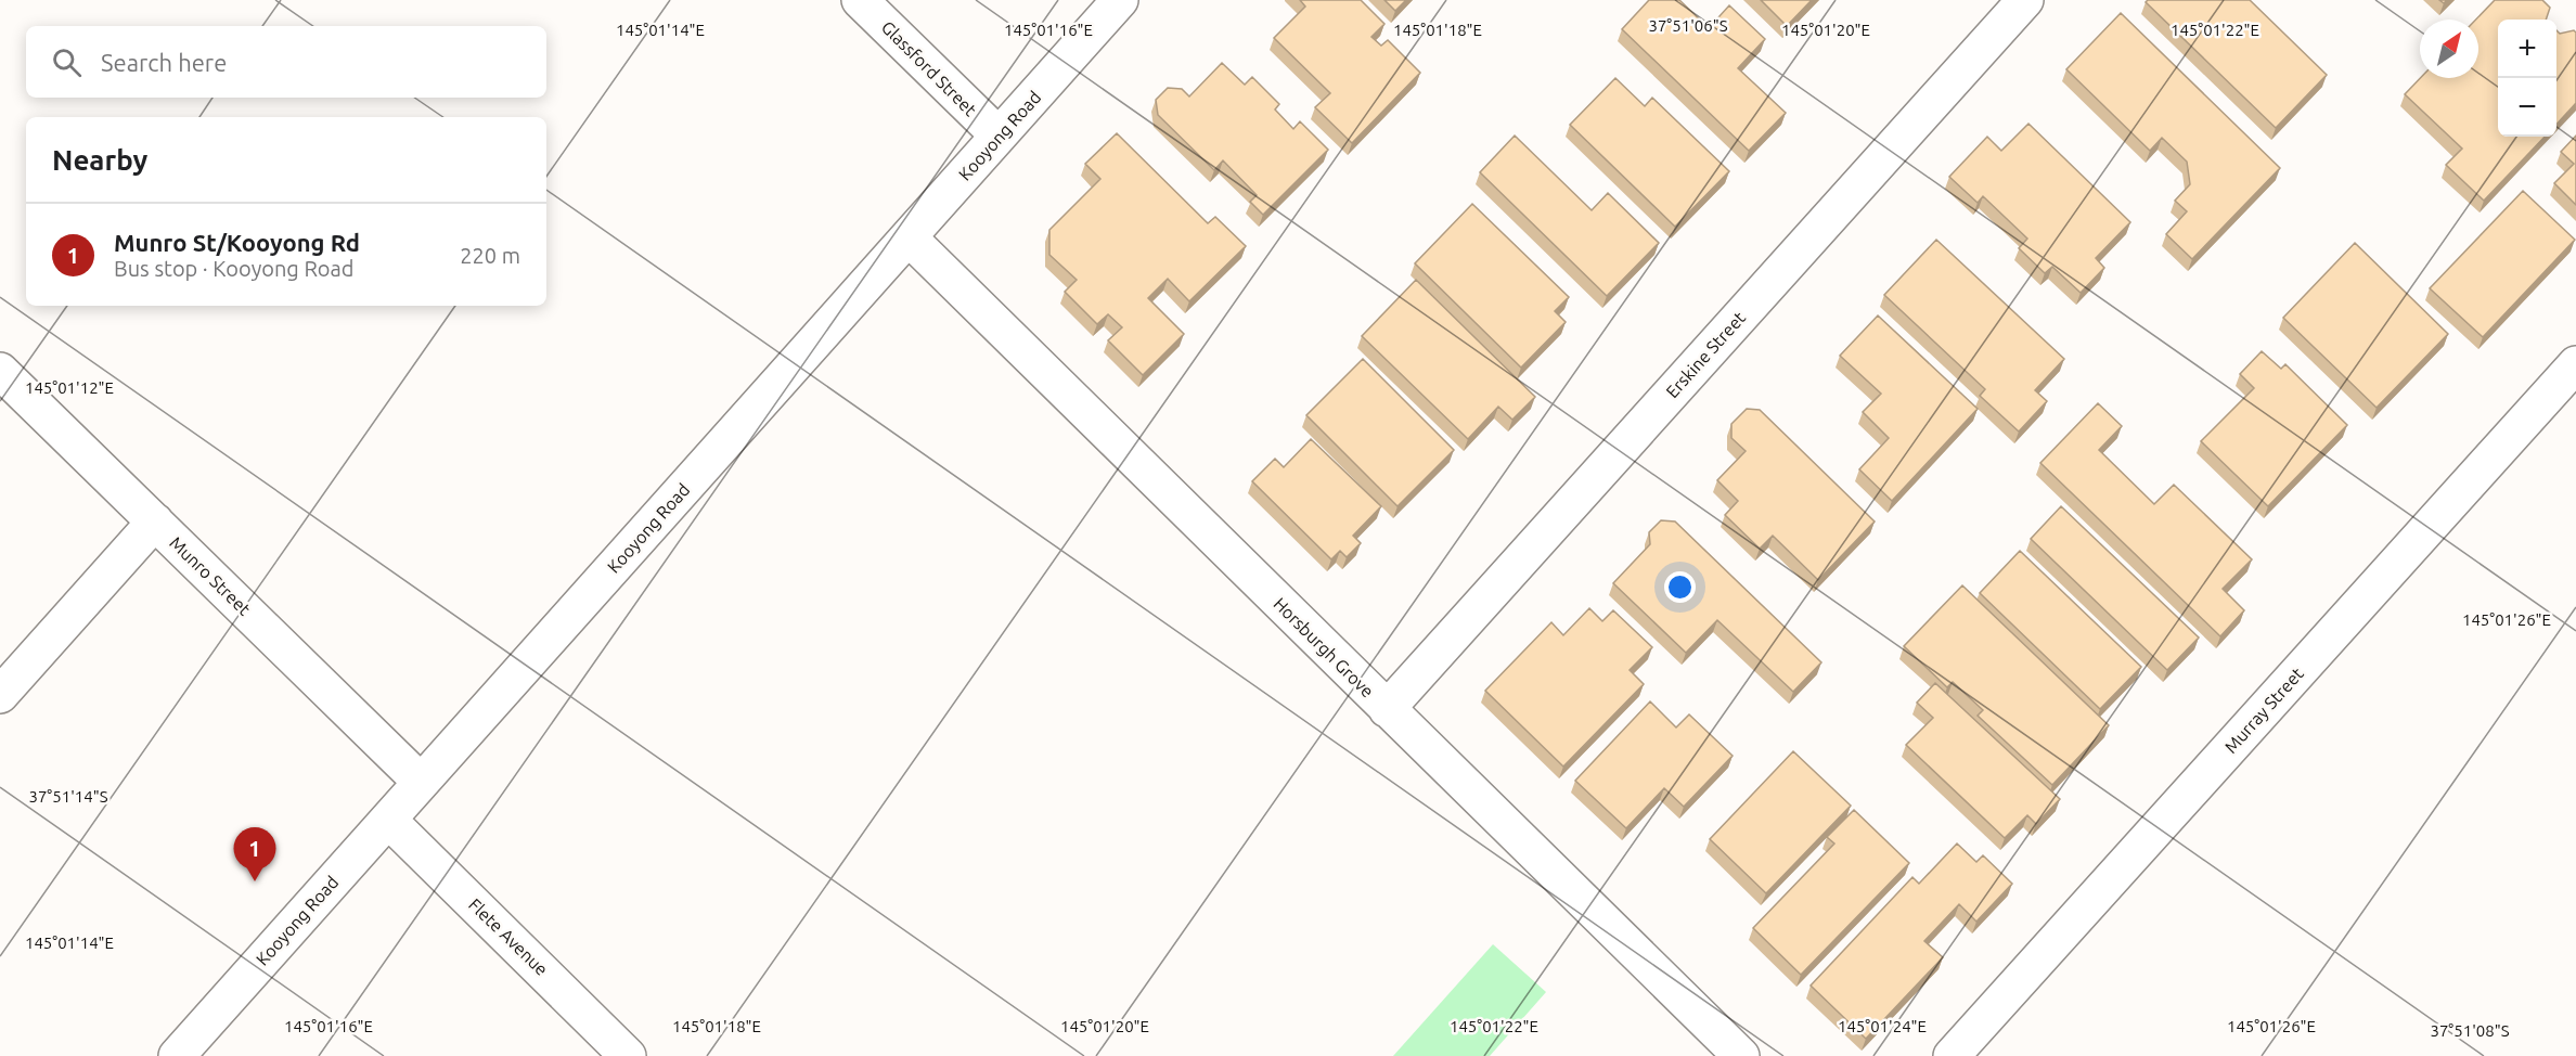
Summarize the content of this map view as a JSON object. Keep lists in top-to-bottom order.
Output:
{
  "streets": {
    "street": [
      "Glassford Street",
      "Kooyong Road",
      "Erskine Street",
      "Munro Street",
      "Horsburgh Grove",
      "Murray Street",
      "Flete Avenue"
    ]
  },
  "crossings": [
    ["Glassford Street", "Kooyong Road"],
    ["Kooyong Road", "Munro Street"],
    ["Kooyong Road", "Horsburgh Grove"],
    ["Kooyong Road", "Flete Avenue"],
    ["Erskine Street", "Horsburgh Grove"]
  ],
  "north": "top right",
  "page": {
    "map_buttons": ["+", "−"],
    "search": "Search here",
    "heading": "Nearby",
    "list": [
      {
        "mark": "1",
        "name": "Munro St/Kooyong Rd",
        "note": "Bus stop · Kooyong Road",
        "value": "220 m"
      }
    ],
    "pins": "1"
  },
  "coordinates": [
    "37°51'06\"S",
    "145°01'14\"E",
    "145°01'16\"E",
    "145°01'18\"E",
    "145°01'20\"E",
    "145°01'22\"E",
    "145°01'12\"E",
    "145°01'26\"E",
    "37°51'14\"S",
    "145°01'24\"E",
    "37°51'08\"S"
  ]
}
